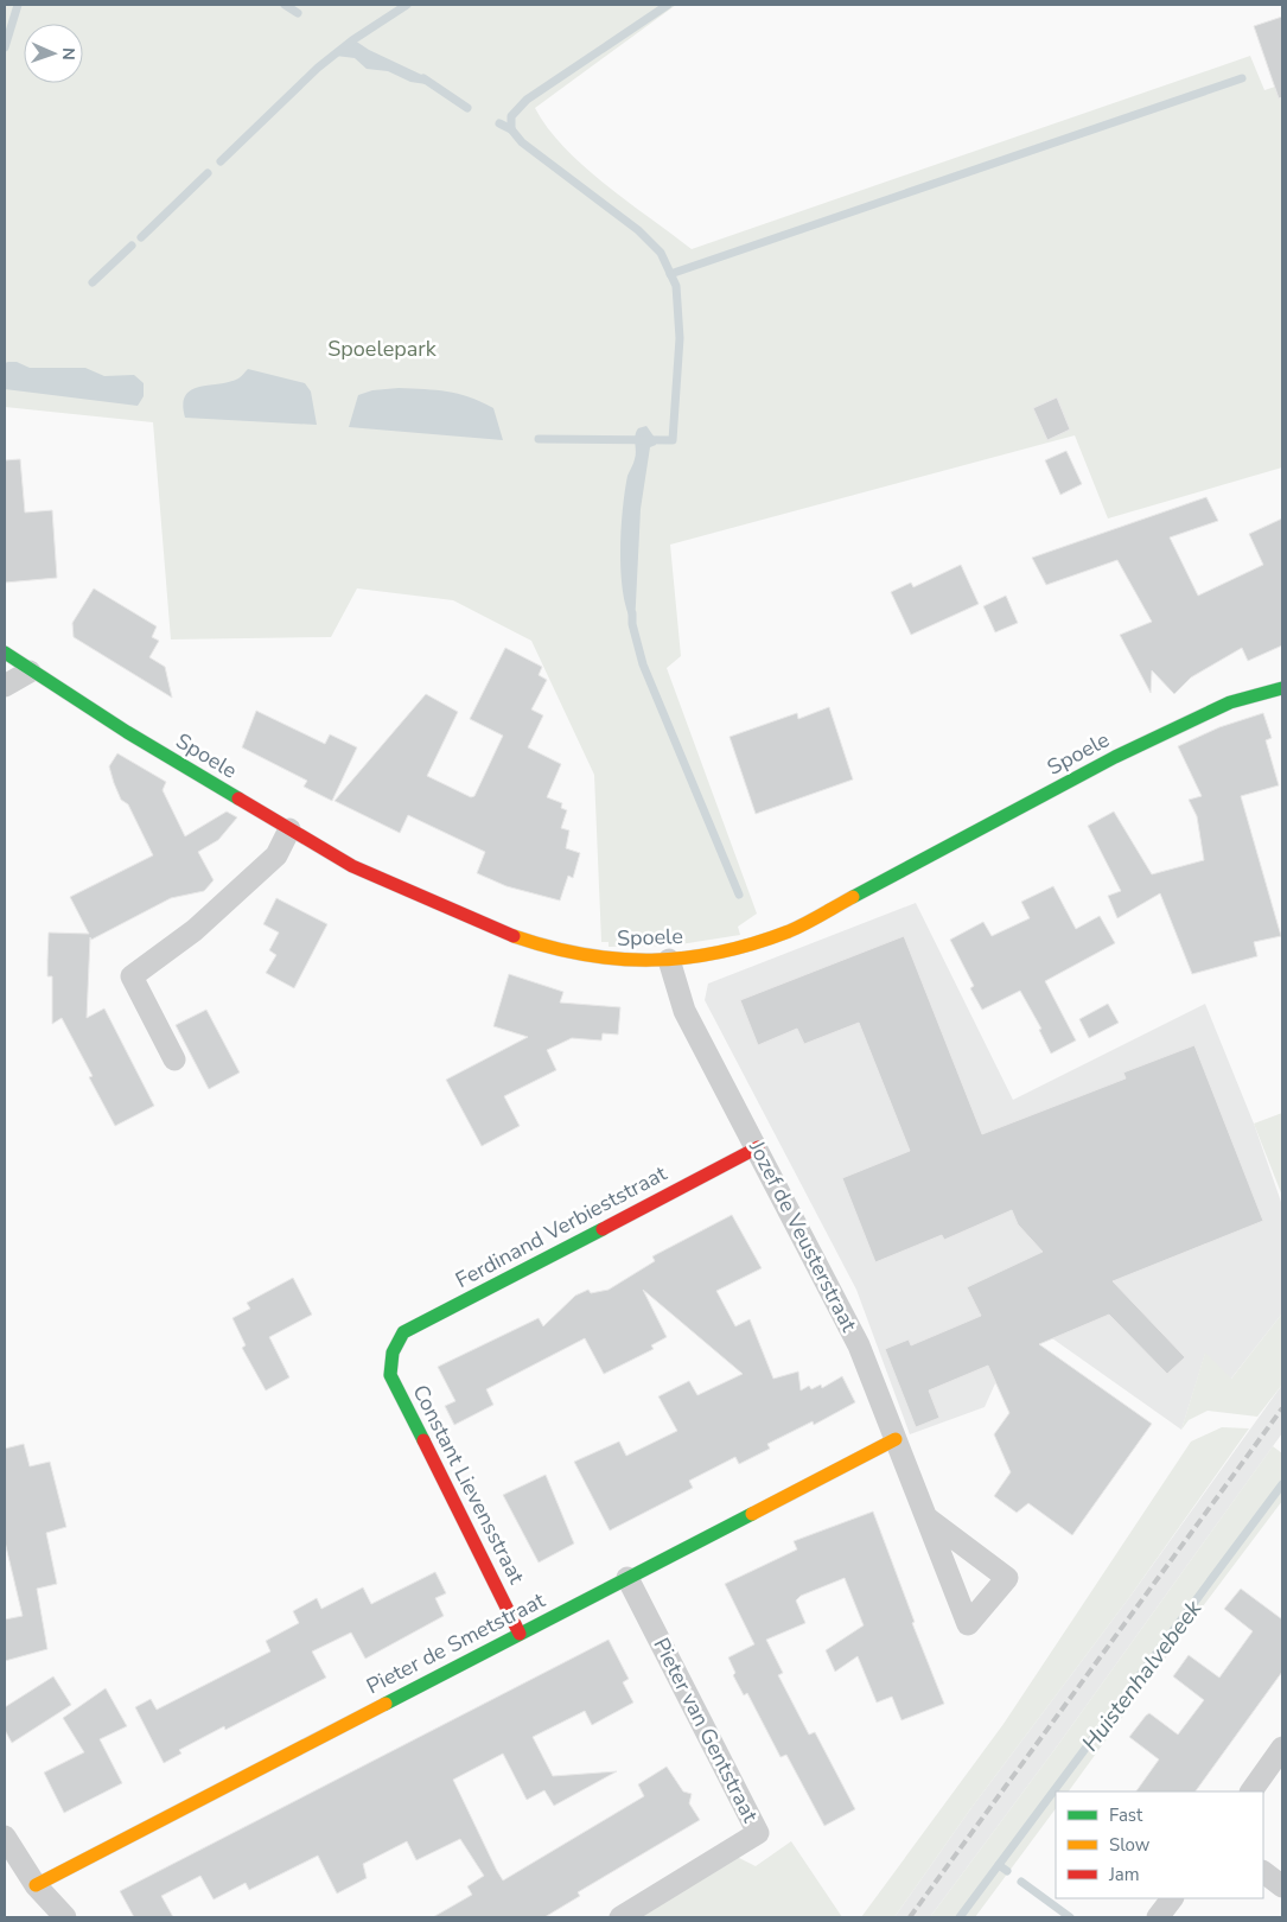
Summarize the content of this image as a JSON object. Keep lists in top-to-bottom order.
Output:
{
  "streets": {
    "street": [
      "Spoele",
      "Ferdinand Verbieststraat",
      "Jozef de Veusterstraat",
      "Constant Lievensstraat",
      "Pieter de Smetstraat",
      "Pieter van Gentstraat"
    ]
  },
  "crossings": [
    ["Spoele", "Jozef de Veusterstraat"],
    ["Ferdinand Verbieststraat", "Jozef de Veusterstraat"],
    ["Ferdinand Verbieststraat", "Constant Lievensstraat"],
    ["Jozef de Veusterstraat", "Pieter de Smetstraat"],
    ["Constant Lievensstraat", "Pieter de Smetstraat"],
    ["Pieter de Smetstraat", "Pieter van Gentstraat"]
  ],
  "water": ["Huistenhalvebeek"],
  "parks": ["Spoelepark"],
  "legend": ["Fast", "Slow", "Jam"],
  "north": "right"
}
